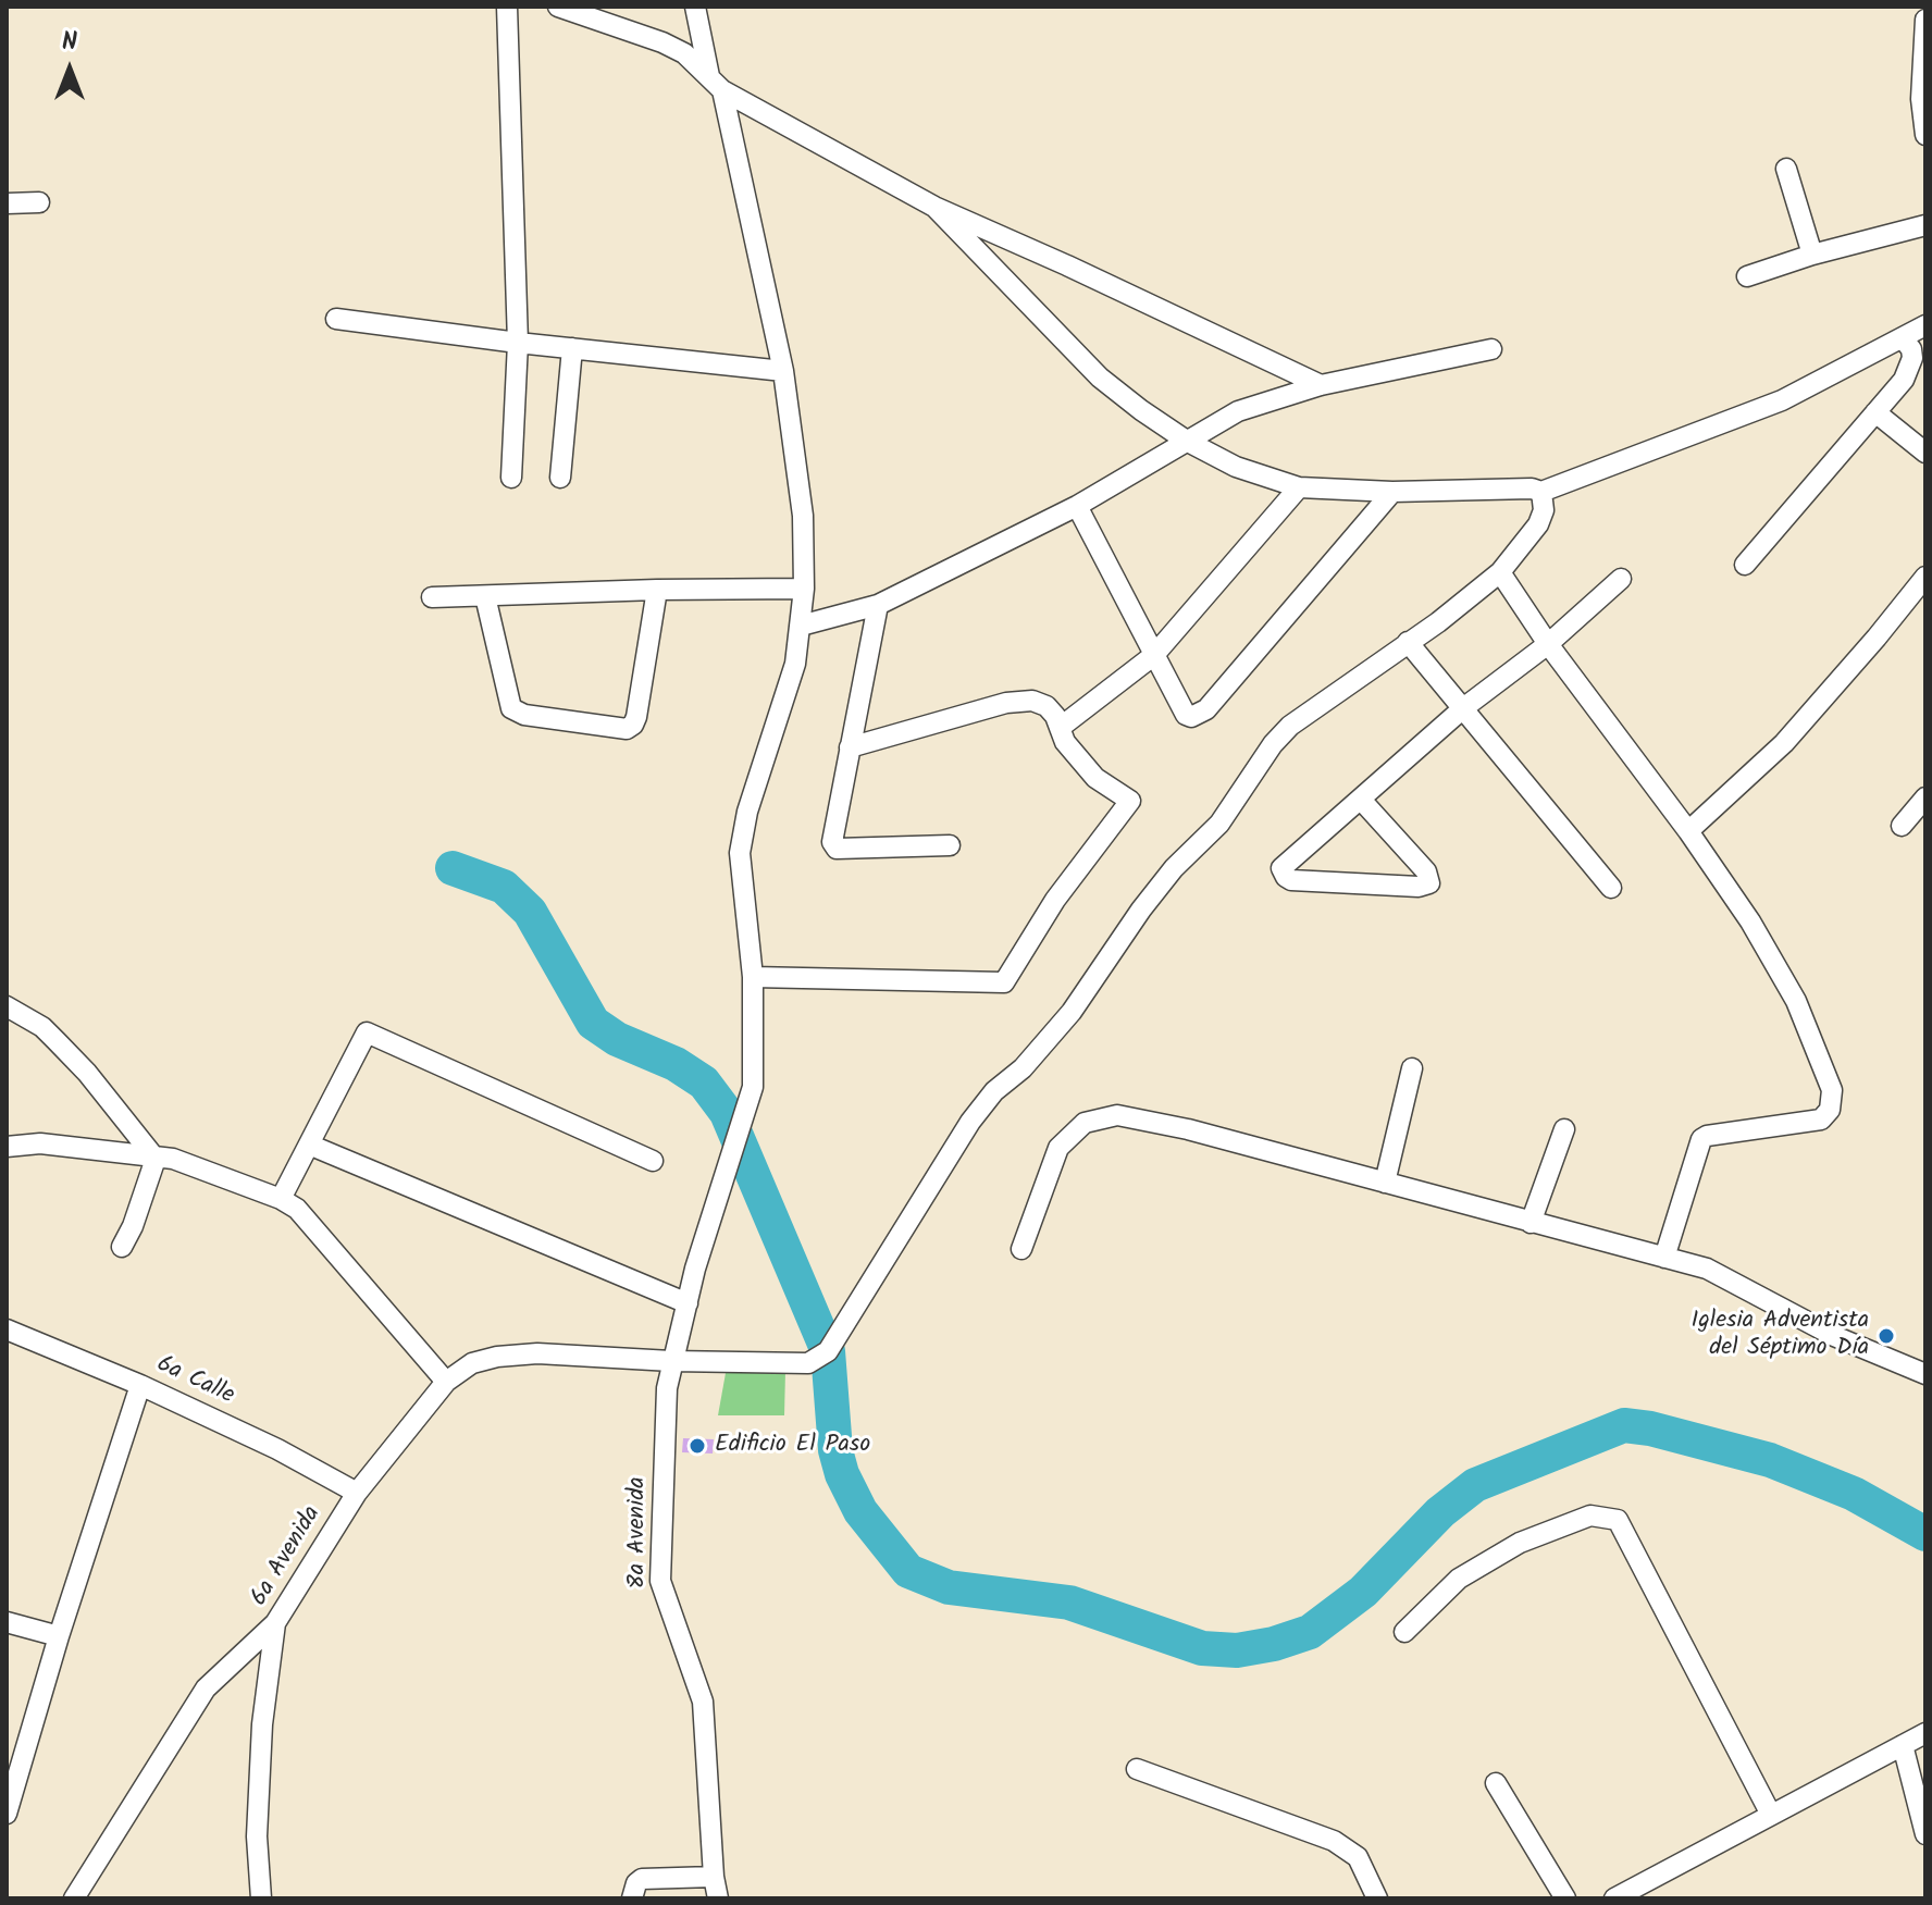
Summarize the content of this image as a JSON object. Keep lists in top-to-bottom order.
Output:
{
  "streets": {
    "street": ["6a Calle", "8a Avenida", "6a Avenida"]
  },
  "crossings": [
    ["6a Calle", "6a Avenida"]
  ],
  "places": ["Iglesia Adventista del Séptimo Día", "Edificio El Paso"],
  "north": "top"
}
